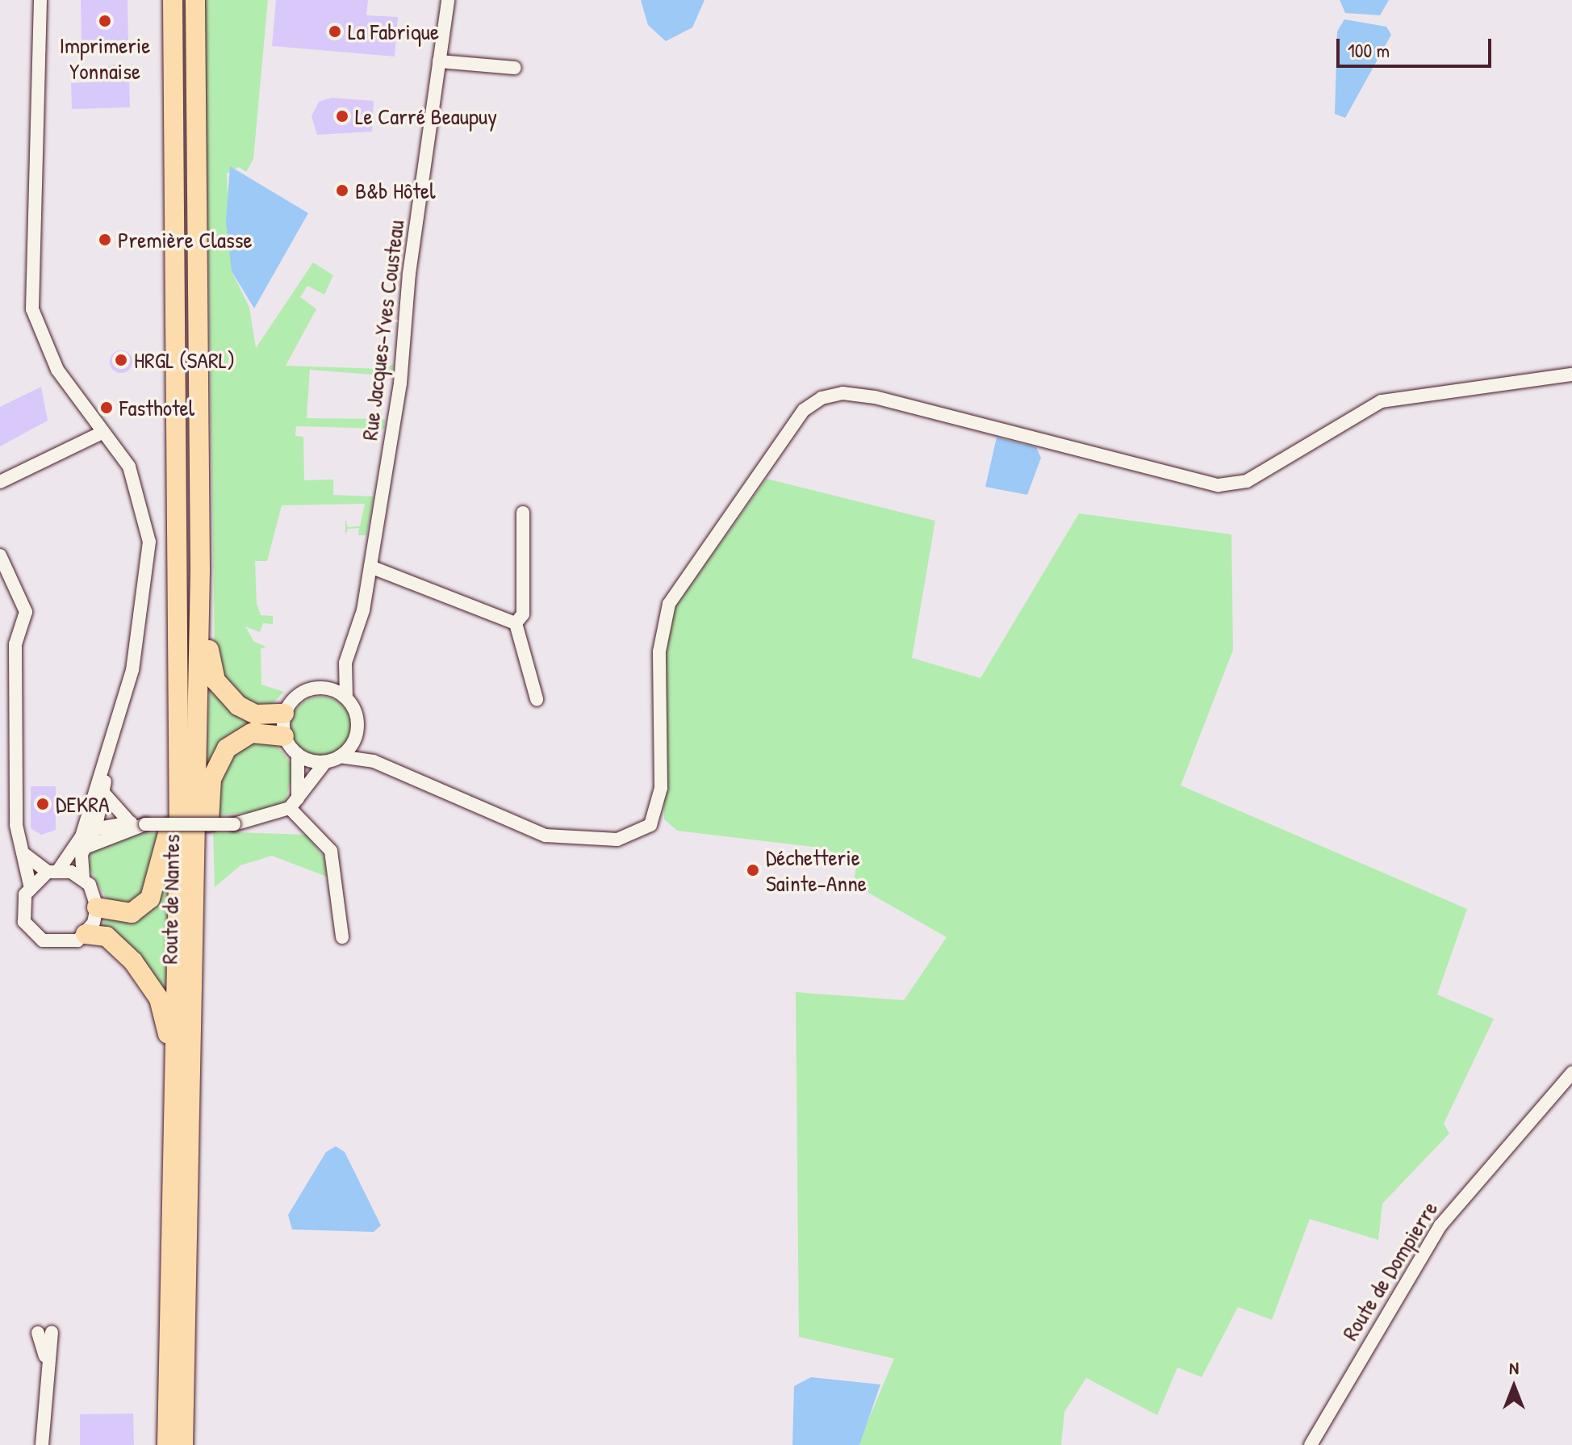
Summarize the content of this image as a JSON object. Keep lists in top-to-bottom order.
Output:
{
  "streets": {
    "highway": ["Route de Nantes"],
    "street": ["Rue Jacques-Yves Cousteau", "Route de Dompierre"]
  },
  "places": [
    "Imprimerie Yonnaise",
    "La Fabrique",
    "Le Carré Beaupuy",
    "B&b Hôtel",
    "Première Classe",
    "HRGL (SARL)",
    "Fasthotel",
    "DEKRA",
    "Déchetterie Sainte-Anne"
  ],
  "scale_bar": "100 m",
  "north": "top"
}
